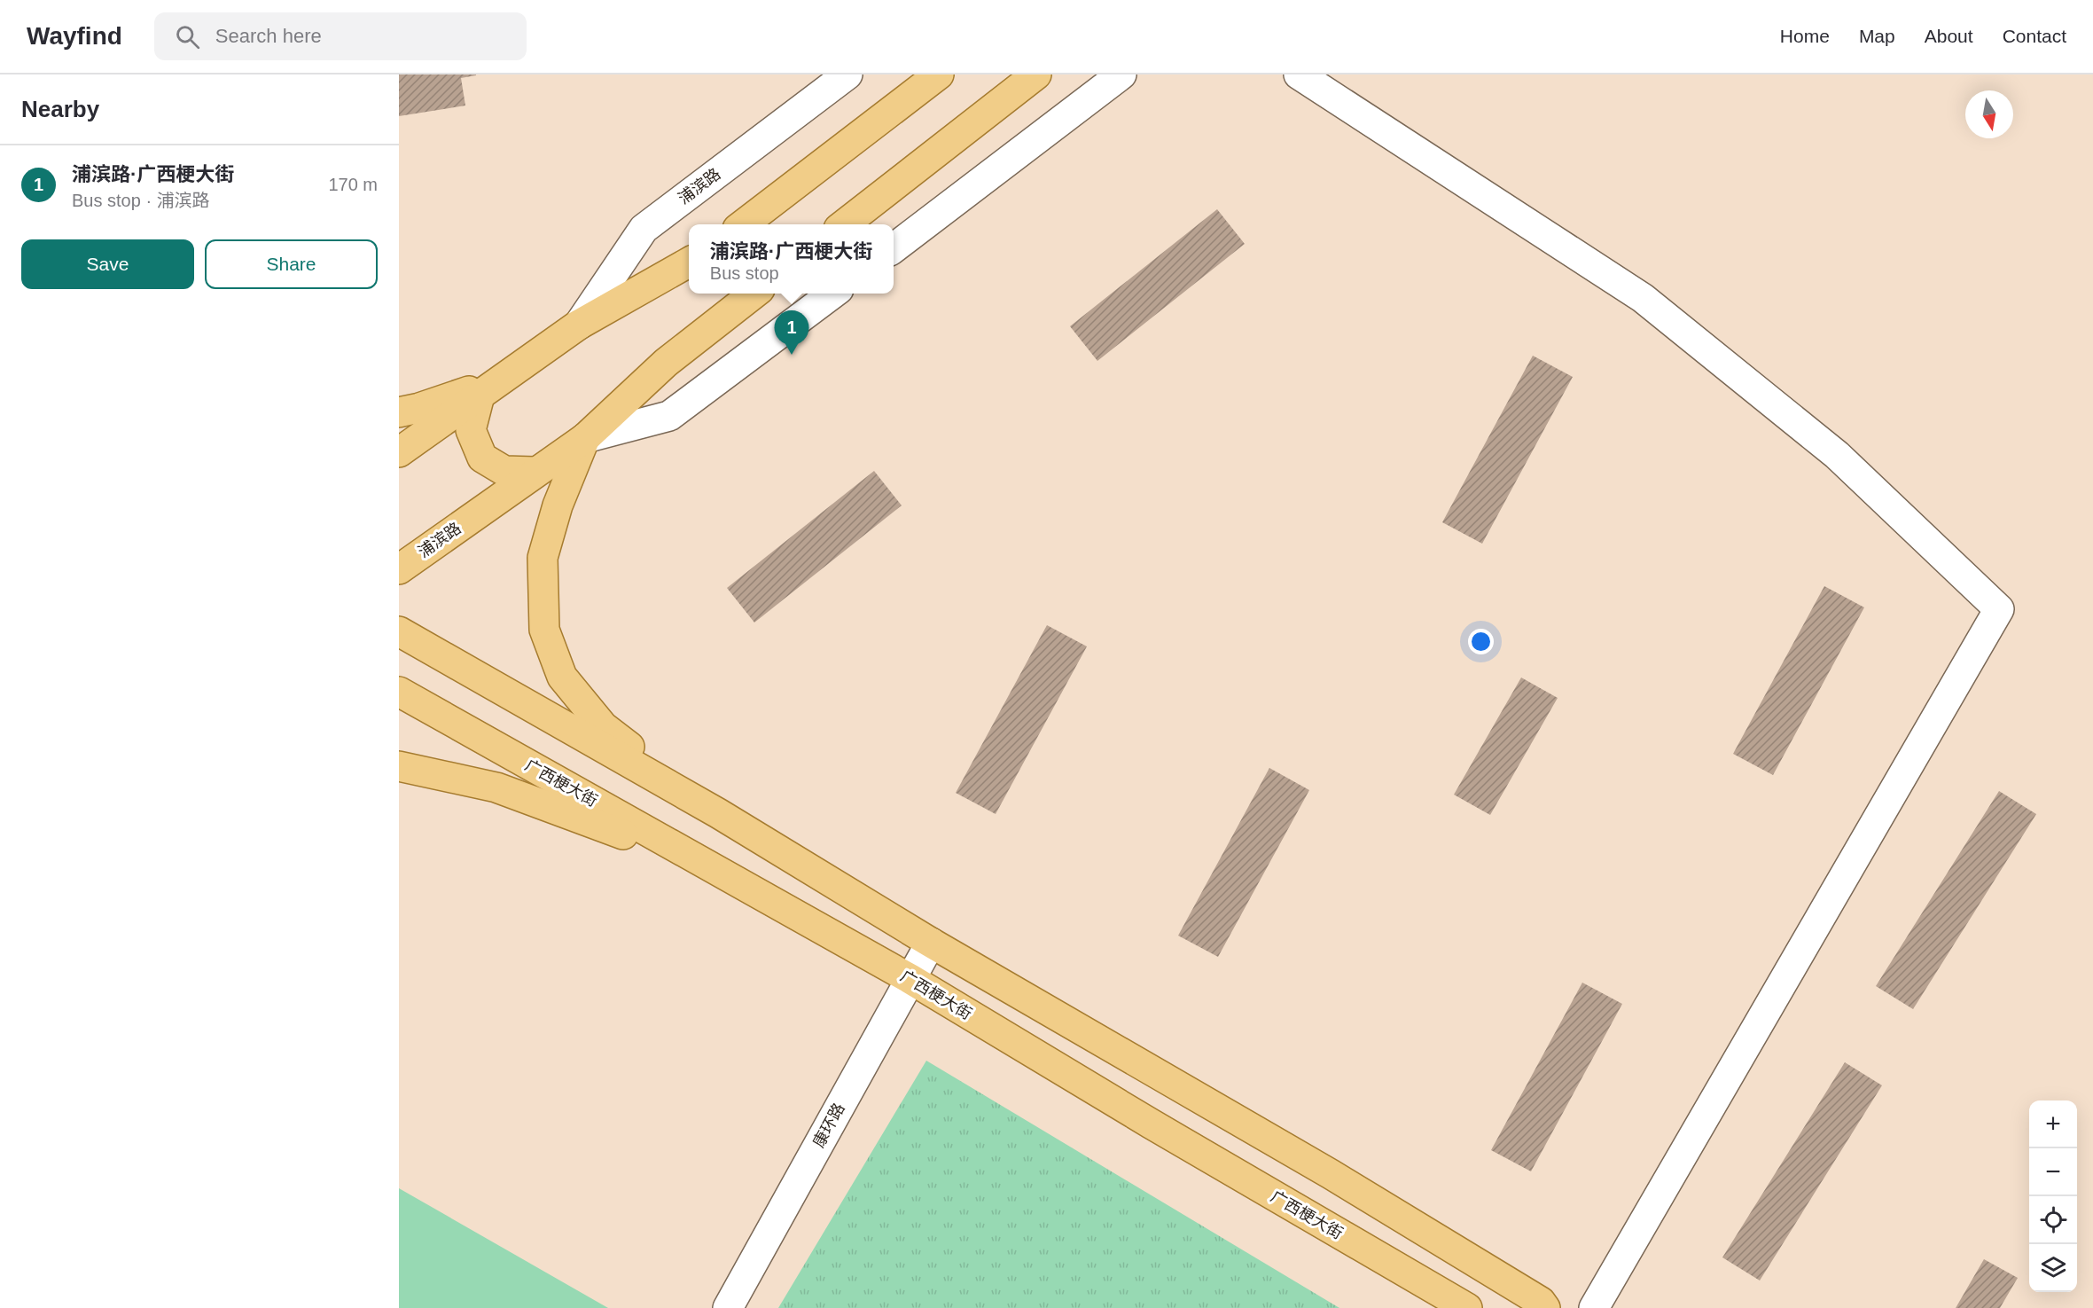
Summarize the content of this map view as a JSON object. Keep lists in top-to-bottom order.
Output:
{
  "streets": {
    "main road": ["浦滨路", "广西梗大街"],
    "street": ["康环路"]
  },
  "crossings": [
    ["广西梗大街", "康环路"]
  ],
  "north": "bottom",
  "page": {
    "header": "Wayfind",
    "search": "Search here",
    "nav": [
      "Home",
      "Map",
      "About",
      "Contact"
    ],
    "heading": "Nearby",
    "list": [
      {
        "mark": "1",
        "name": "浦滨路·广西梗大街",
        "note": "Bus stop · 浦滨路",
        "value": "170 m"
      }
    ],
    "buttons": ["Save", "Share"],
    "popup": ["浦滨路·广西梗大街", "Bus stop"],
    "pins": "1",
    "map_buttons": ["+", "−"]
  }
}
